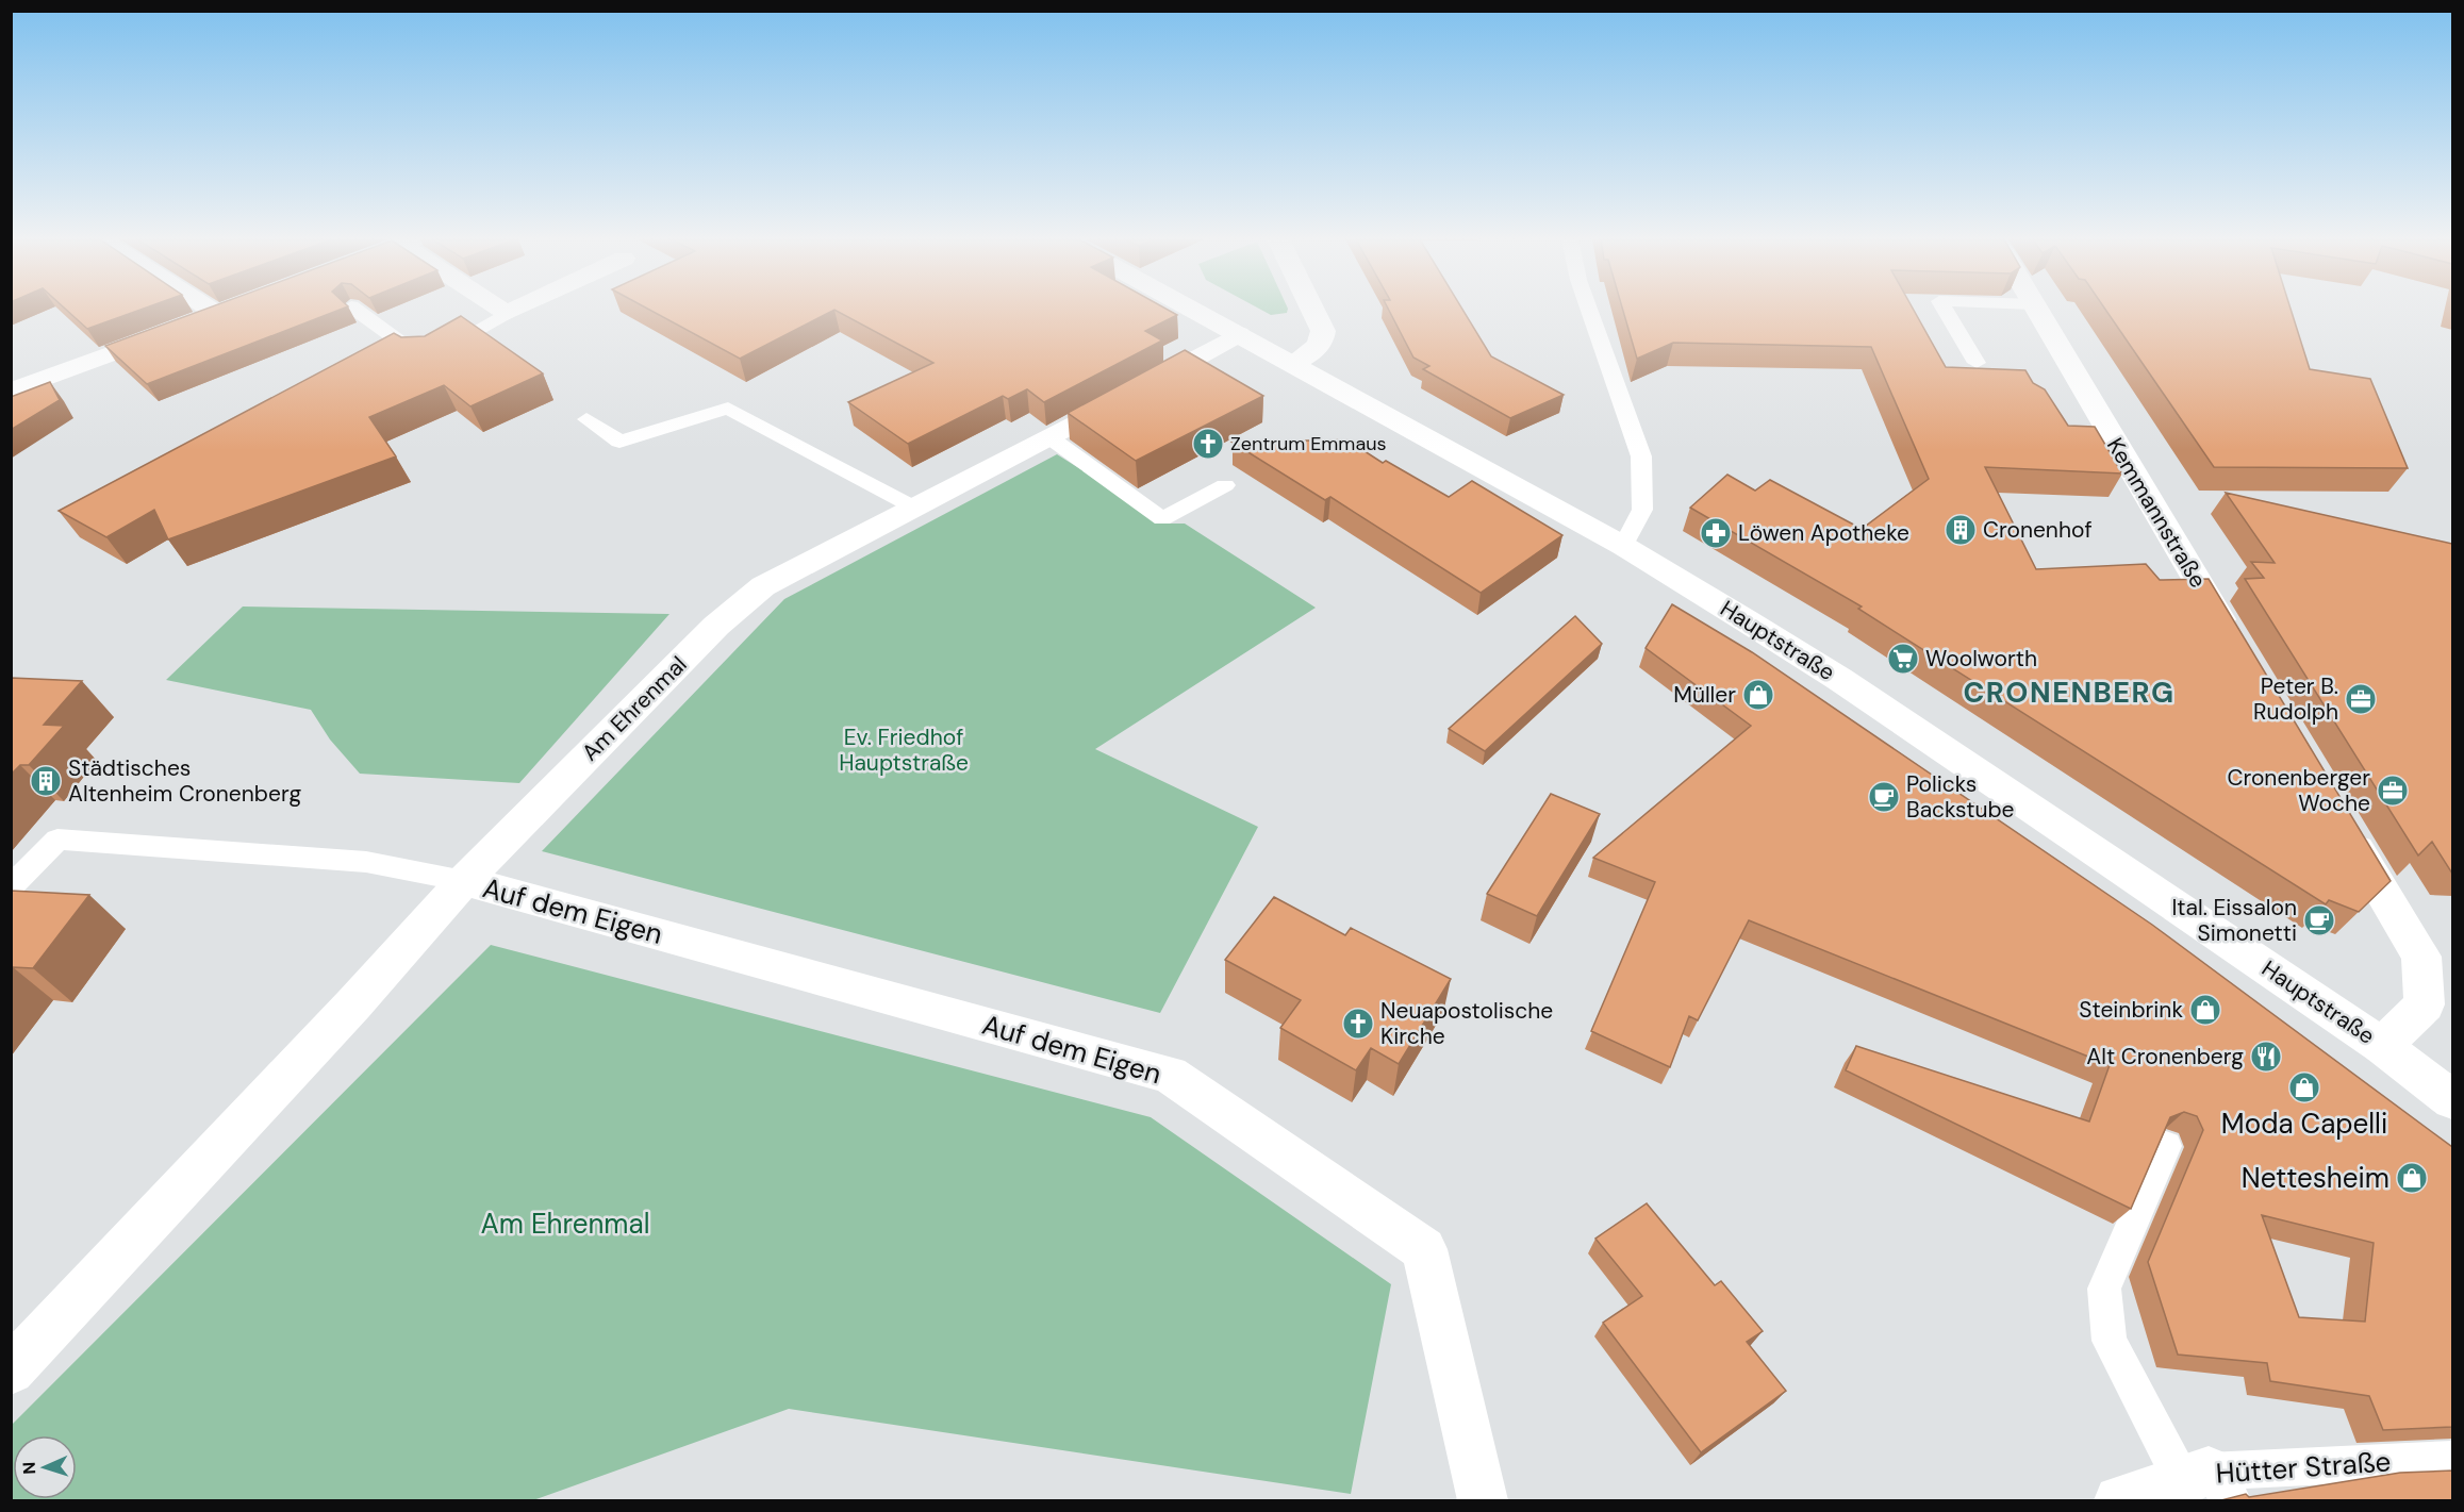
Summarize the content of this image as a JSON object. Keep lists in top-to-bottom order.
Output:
{
  "streets": {
    "street": [
      "Kemmannstraße",
      "Hauptstraße",
      "Am Ehrenmal",
      "Auf dem Eigen",
      "Hütter Straße"
    ]
  },
  "crossings": [
    ["Hauptstraße", "Am Ehrenmal"],
    ["Am Ehrenmal", "Auf dem Eigen"]
  ],
  "districts": ["CRONENBERG"],
  "parks": ["Ev. Friedhof Hauptstraße", "Am Ehrenmal"],
  "places": {
    "church": ["Zentrum Emmaus", "Neuapostolische Kirche"],
    "building": ["Cronenhof", "Städtisches Altenheim Cronenberg"],
    "pharmacy": ["Löwen Apotheke"],
    "supermarket": ["Woolworth"],
    "shop": [
      "Müller",
      "Steinbrink",
      "Moda Capelli",
      "Nettesheim"
    ],
    "office": ["Peter B. Rudolph", "Cronenberger Woche"],
    "cafe": ["Policks Backstube", "Ital. Eissalon Simonetti"],
    "restaurant": ["Alt Cronenberg"]
  },
  "north": "left"
}
